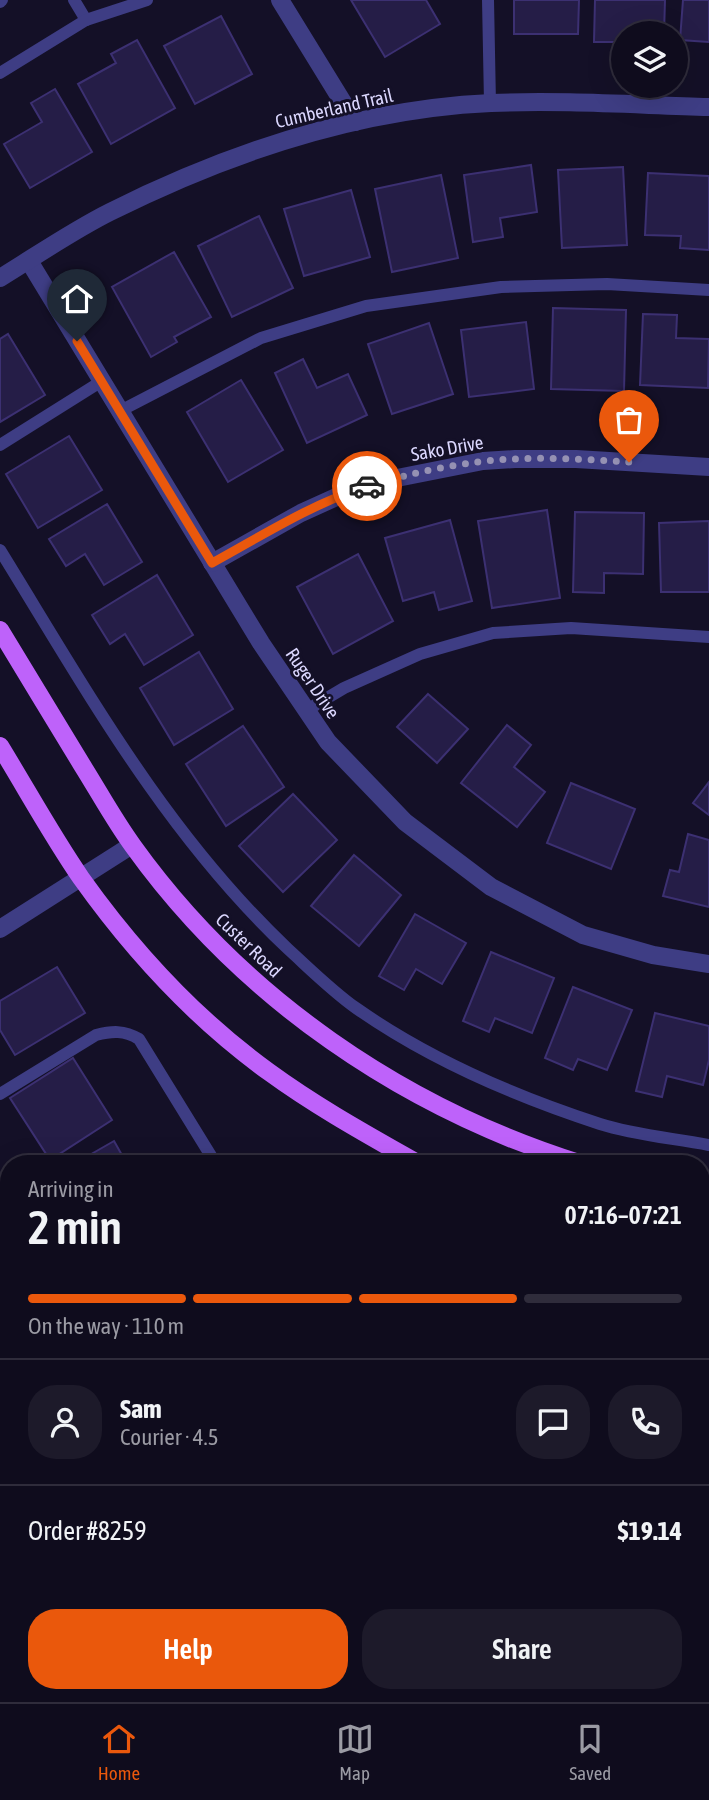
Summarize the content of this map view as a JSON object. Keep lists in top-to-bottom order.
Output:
{
  "streets": {
    "main road": ["Custer Road"],
    "street": ["Cumberland Trail", "Sako Drive", "Ruger Drive"]
  },
  "crossings": [
    ["Cumberland Trail", "Ruger Drive"],
    ["Sako Drive", "Ruger Drive"]
  ],
  "page": {
    "heading": ["2 min", "Arriving in", "07:16–07:21"],
    "panel": [
      "Sam",
      "Courier · 4.5",
      "Order #8259",
      "$19.14"
    ],
    "bar": "On the way · 110 m",
    "buttons": ["Help", "Share"],
    "tabs": ["Home", "Map", "Saved"]
  }
}
